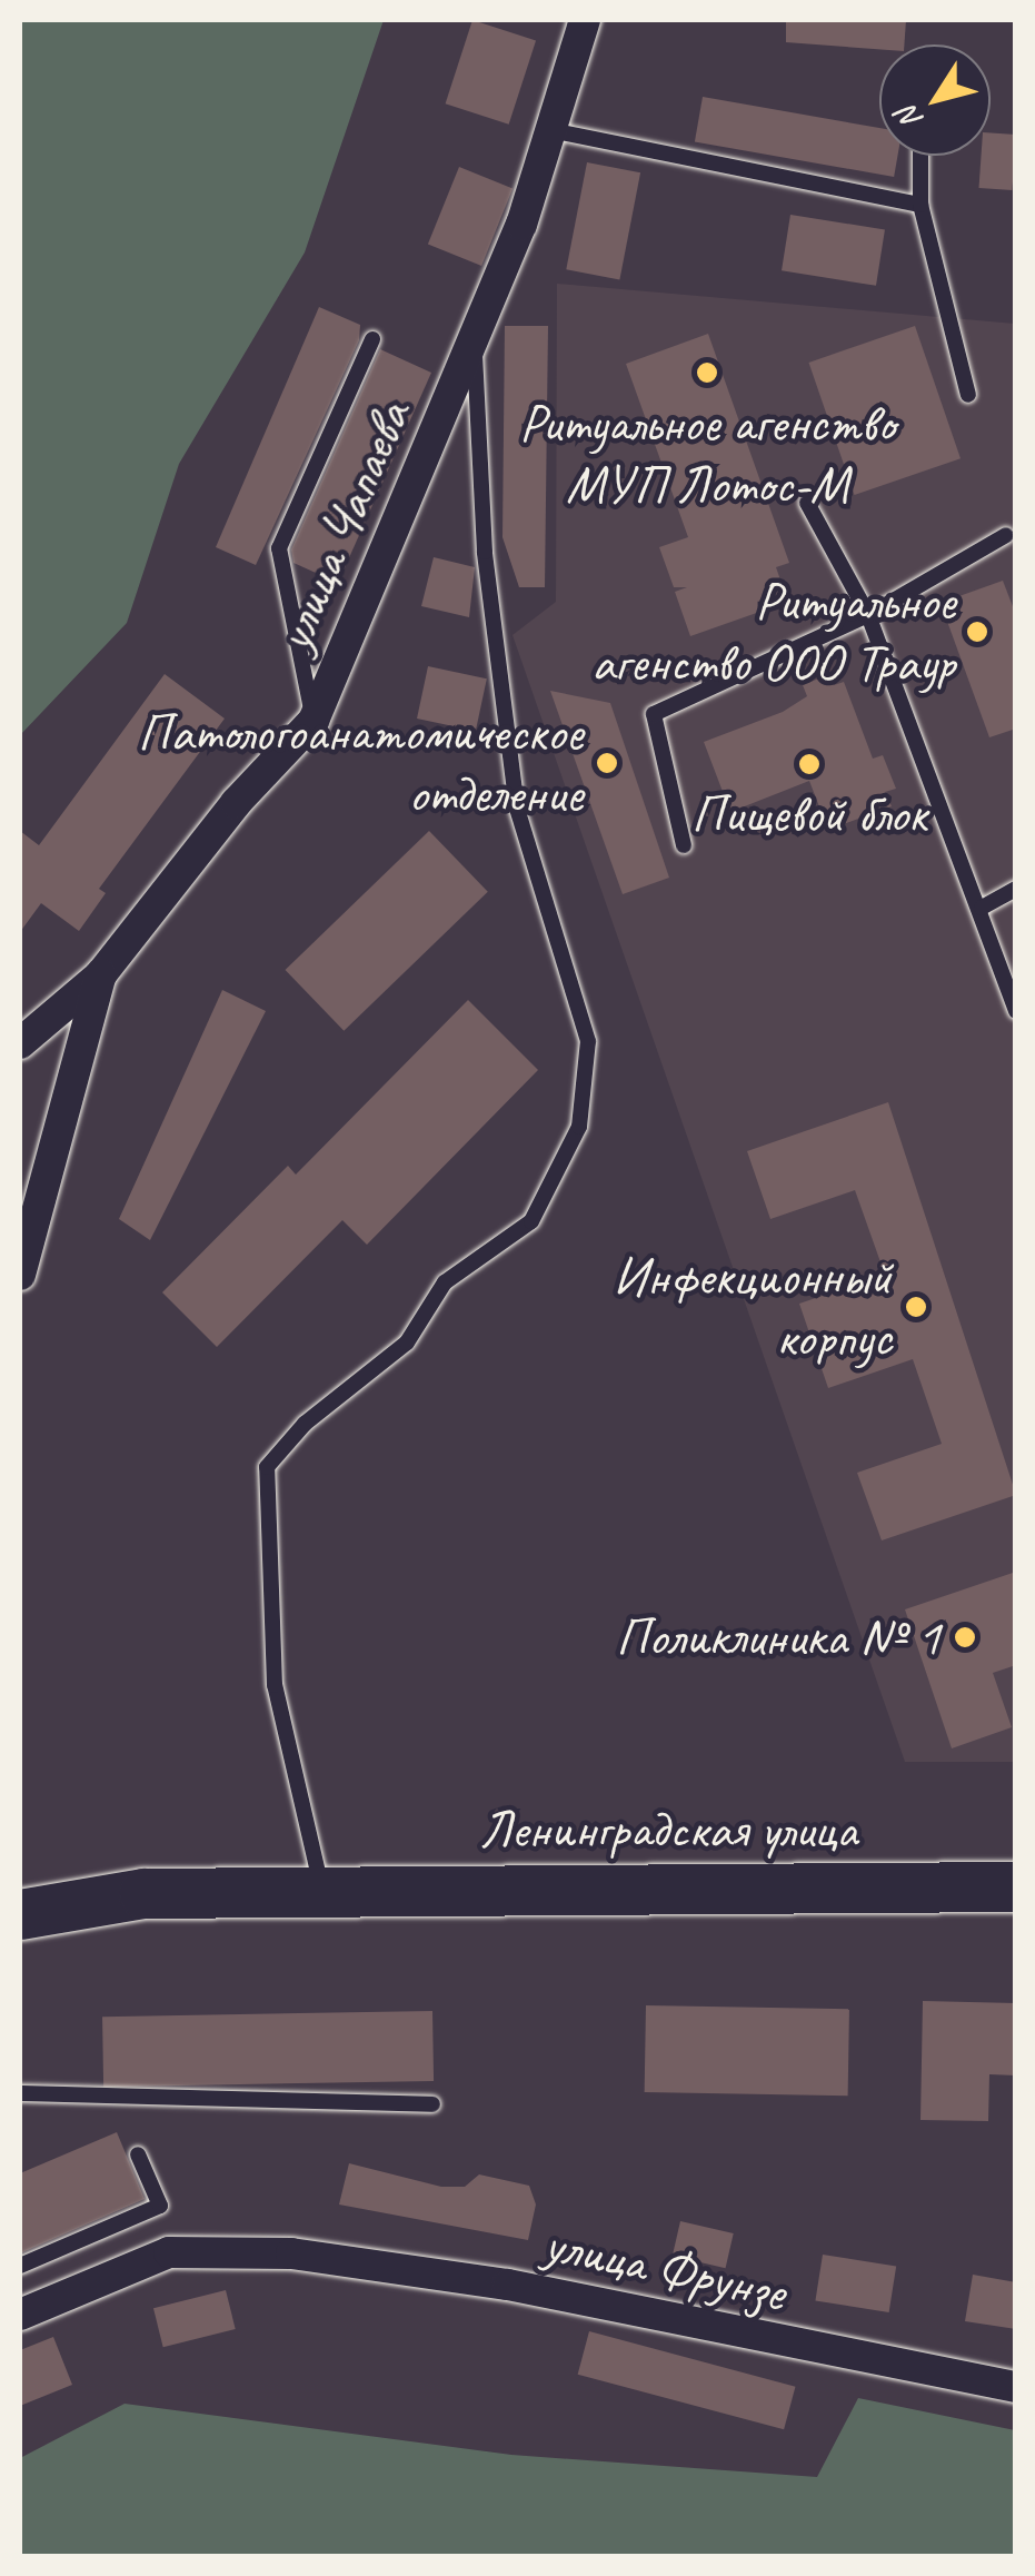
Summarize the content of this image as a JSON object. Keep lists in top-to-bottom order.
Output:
{
  "streets": {
    "main road": ["Ленинградская улица"],
    "street": ["улица Чапаева", "улица Фрунзе"]
  },
  "places": [
    "Ритуальное агенство МУП Лотос-М",
    "Ритуальное агенство ООО Траур",
    "Патологоанатомическое отделение",
    "Пищевой блок",
    "Инфекционный корпус",
    "Поликлиника № 1"
  ],
  "north": "bottom left"
}
